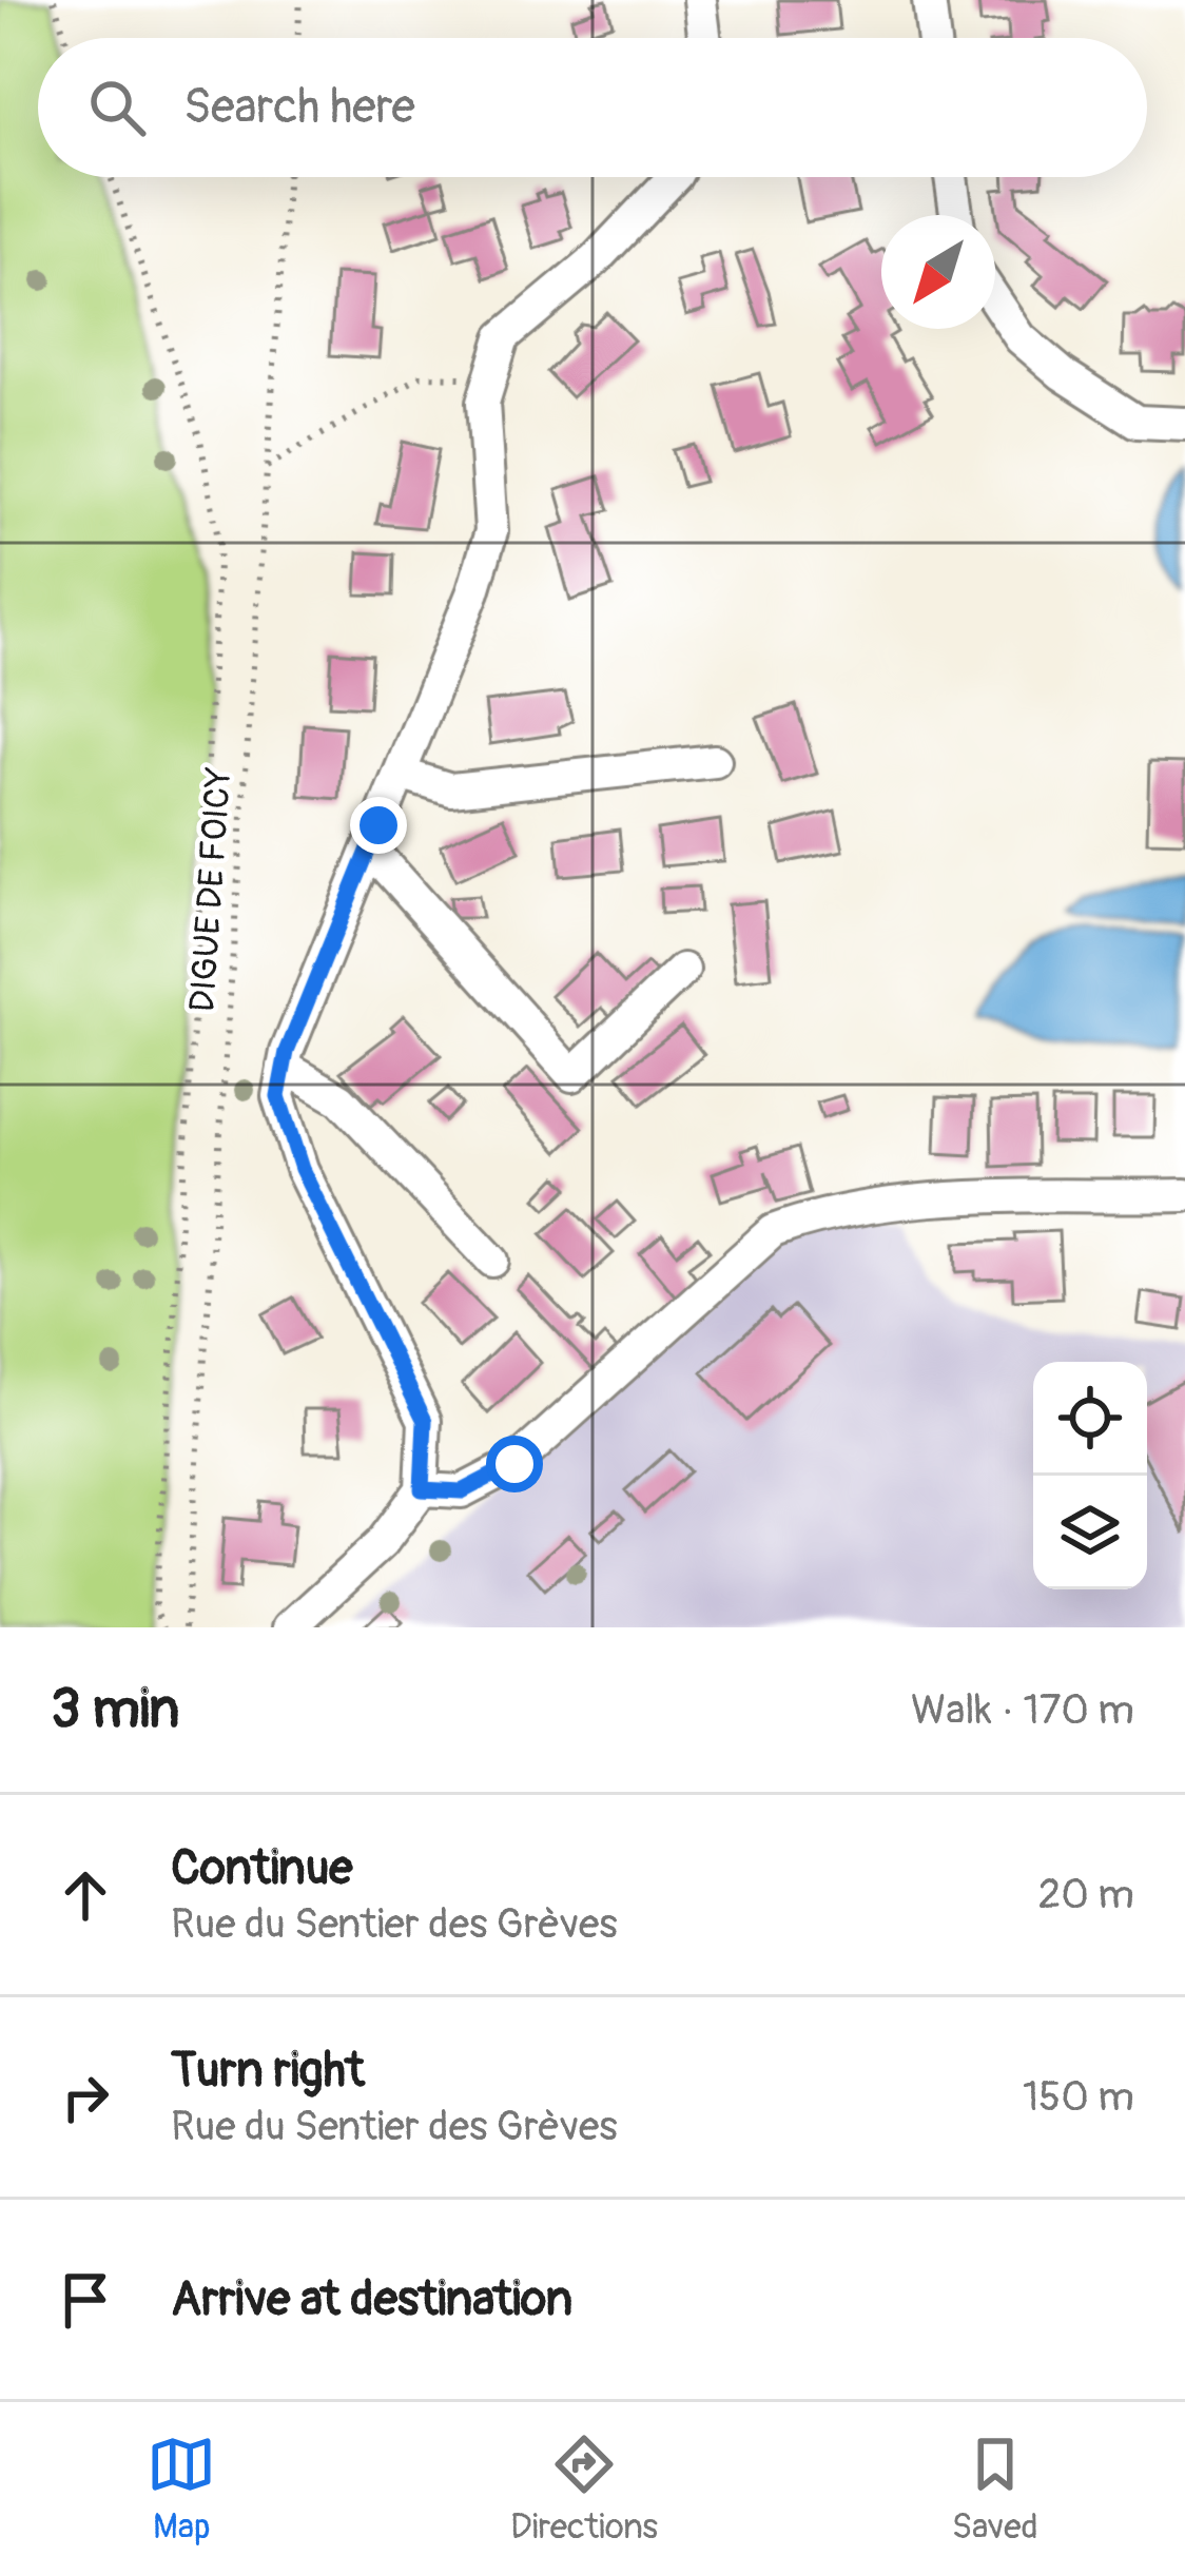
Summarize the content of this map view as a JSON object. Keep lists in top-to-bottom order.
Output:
{
  "streets": {
    "path": ["DIGUE DE FOICY"]
  },
  "north": "bottom left",
  "page": {
    "search": "Search here",
    "heading": ["3 min", "Walk · 170 m"],
    "list": [
      ["Continue", "Rue du Sentier des Grèves", "20 m"],
      ["Turn right", "Rue du Sentier des Grèves", "150 m"],
      "Arrive at destination"
    ],
    "nav": ["Map", "Directions", "Saved"]
  }
}
